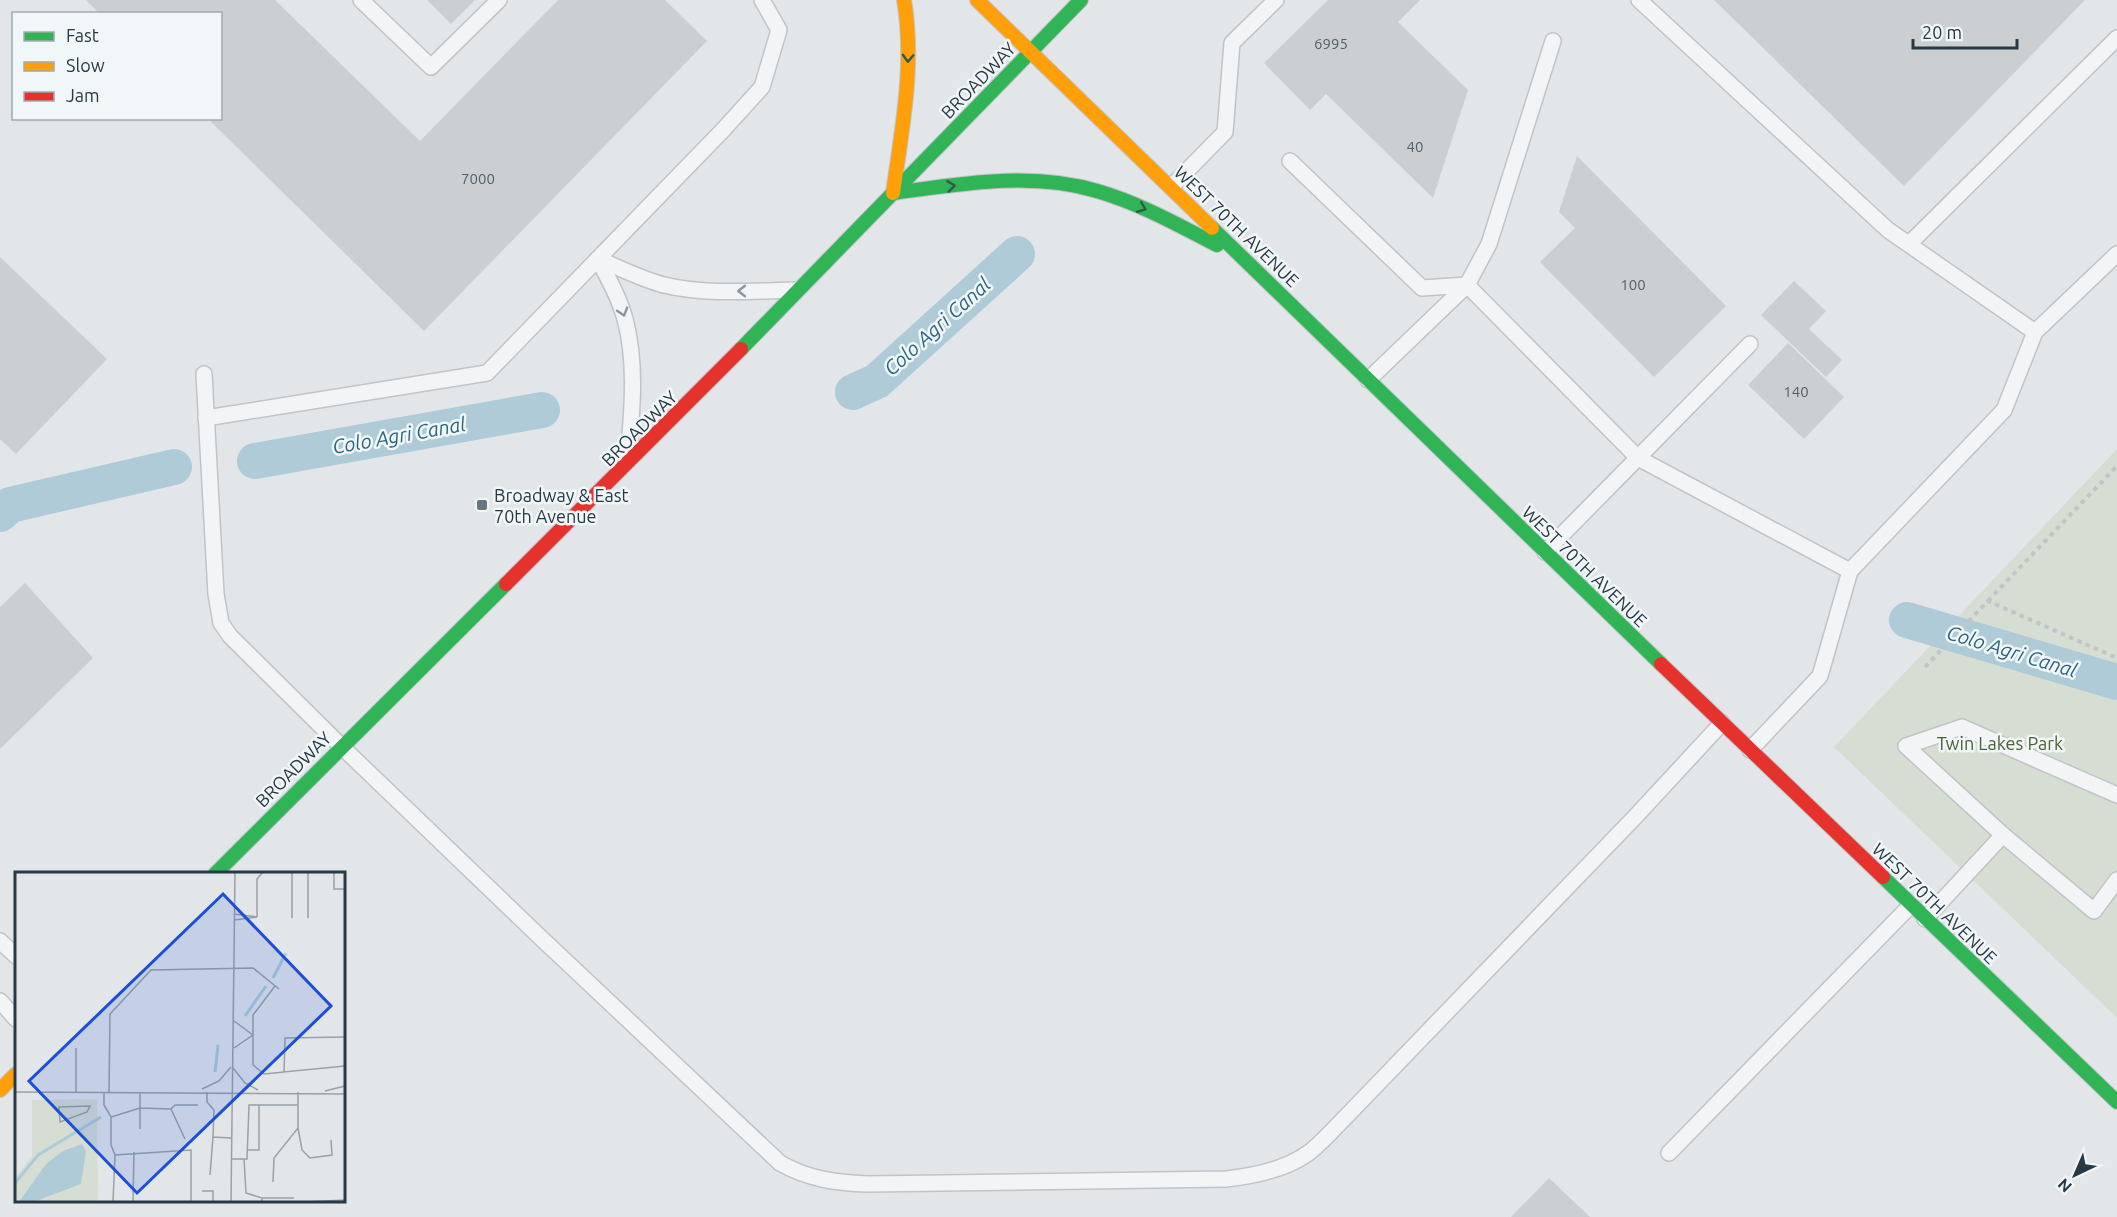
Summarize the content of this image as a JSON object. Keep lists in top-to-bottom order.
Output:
{
  "streets": {
    "main road": ["BROADWAY", "WEST 70TH AVENUE"]
  },
  "crossings": [
    ["BROADWAY", "WEST 70TH AVENUE"]
  ],
  "water": ["Colo Agri Canal"],
  "parks": ["Twin Lakes Park"],
  "places": {
    "transit": ["Broadway & East 70th Avenue"]
  },
  "house_numbers": [
    "6995",
    "40",
    "7000",
    "100",
    "140"
  ],
  "legend": ["Fast", "Slow", "Jam"],
  "scale_bar": "20 m",
  "north": "bottom left"
}
